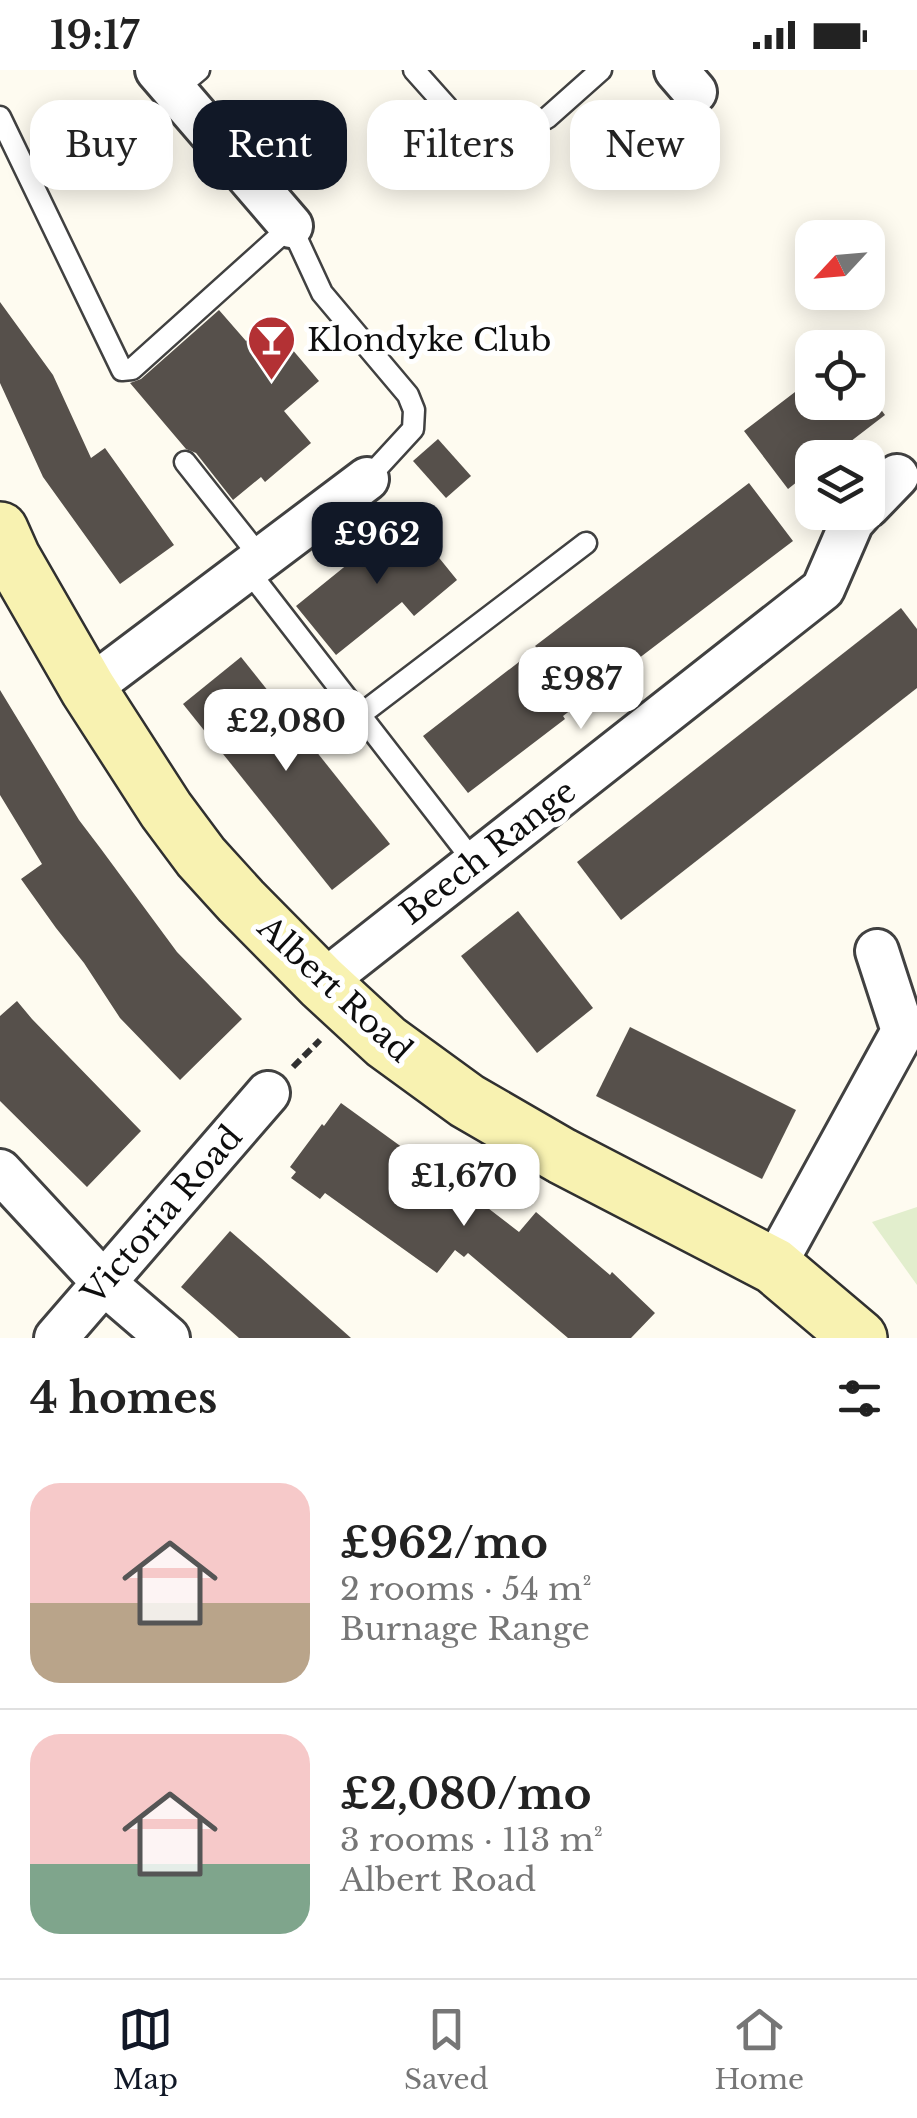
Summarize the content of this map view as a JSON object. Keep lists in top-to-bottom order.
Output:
{
  "streets": {
    "main road": ["Albert Road"],
    "street": ["Beech Range", "Victoria Road"]
  },
  "crossings": [
    ["Beech Range", "Albert Road"]
  ],
  "places": {
    "bar": ["Klondyke Club"]
  },
  "north": "bottom left",
  "page": {
    "status": "19:17",
    "chip": [
      "Buy",
      "Rent",
      "Filters",
      "New"
    ],
    "price": [
      "£962",
      "£987",
      "£2,080",
      "£1,670"
    ],
    "heading": "4 homes",
    "list": [
      {
        "name": "£962/mo",
        "note": "2 rooms · 54 m² · Burnage Range"
      },
      {
        "name": "£2,080/mo",
        "note": "3 rooms · 113 m² · Albert Road"
      }
    ],
    "tabs": ["Map", "Saved", "Home"]
  }
}
